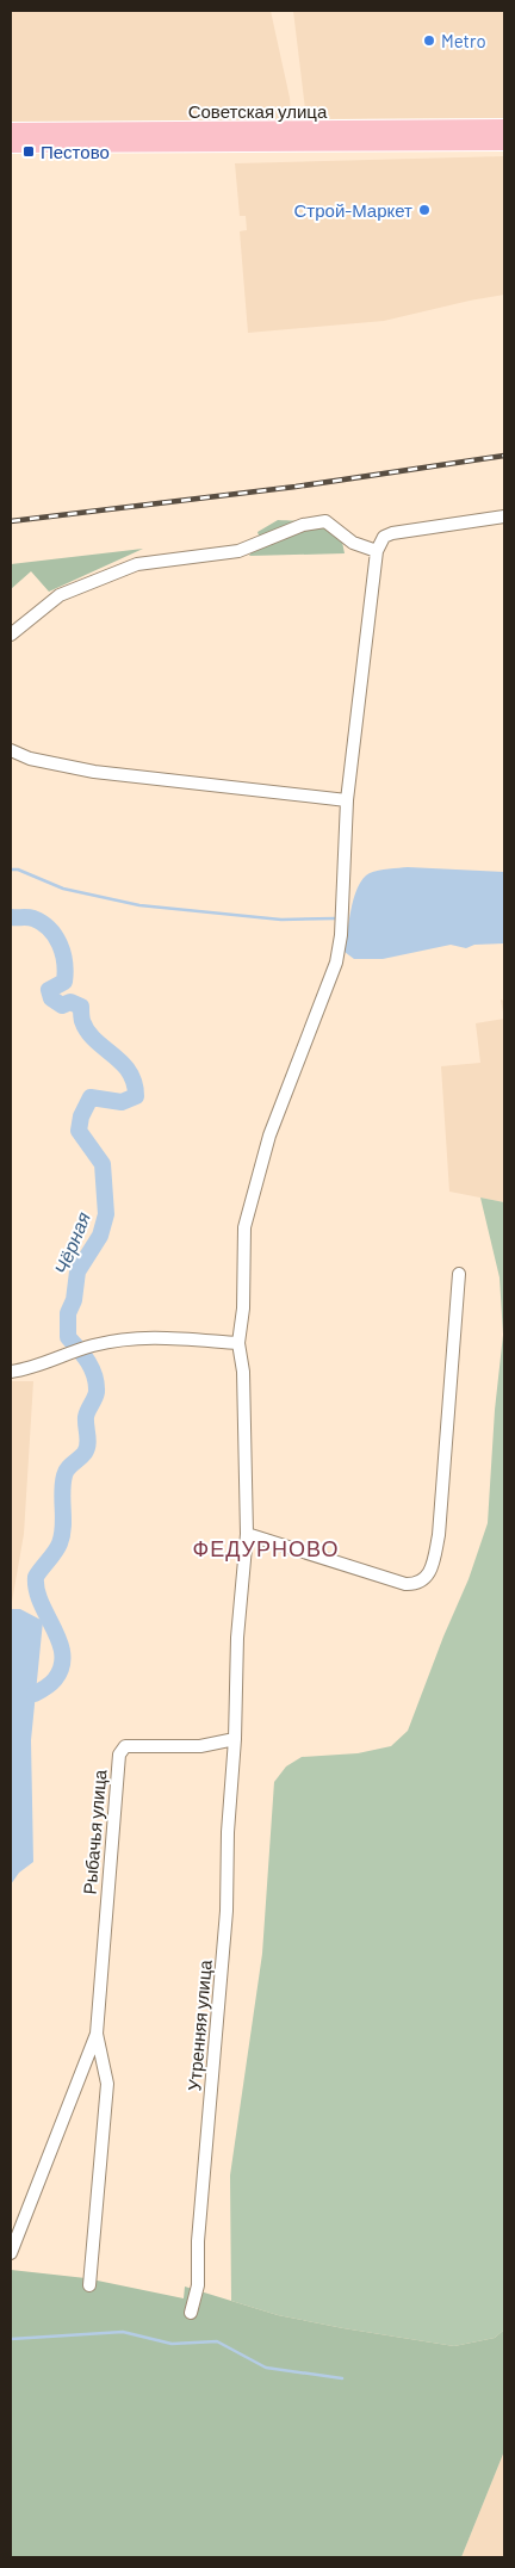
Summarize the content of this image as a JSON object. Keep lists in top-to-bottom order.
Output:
{
  "streets": {
    "main road": ["Советская улица"],
    "street": ["Рыбачья улица", "Утренняя улица"]
  },
  "crossings": [
    ["Рыбачья улица", "Утренняя улица"]
  ],
  "districts": ["ФЕДУРНОВО"],
  "water": ["Чёрная"],
  "places": {
    "other": ["Metro", "Строй-Маркет"],
    "transit": ["Пестово"]
  }
}
